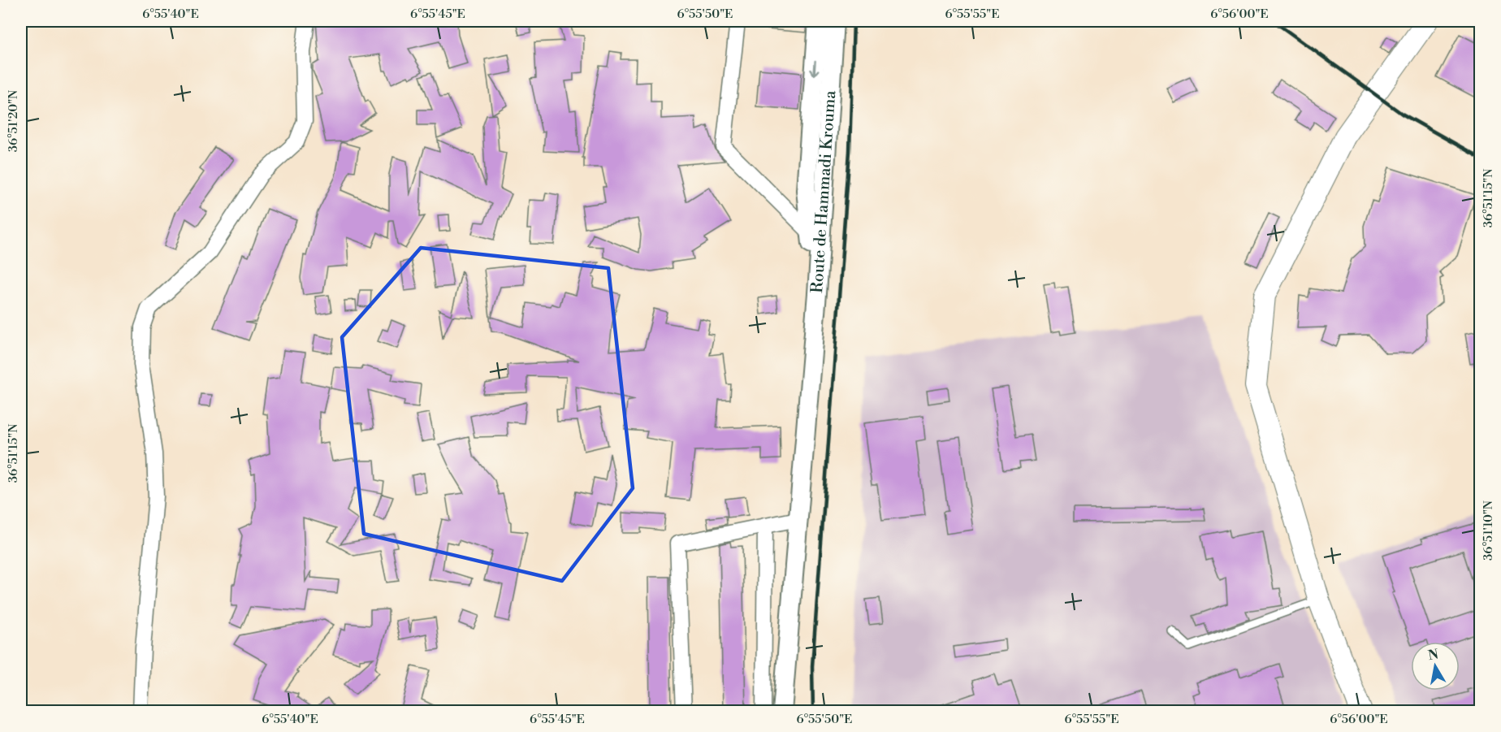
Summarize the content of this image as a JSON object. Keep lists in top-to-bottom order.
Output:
{
  "streets": {
    "street": ["Route de Hammadi Krouma"]
  },
  "north": "top",
  "coordinates": [
    "6°55'40\"E",
    "6°55'45\"E",
    "6°55'50\"E",
    "6°55'55\"E",
    "6°56'00\"E",
    "36°51'20\"N",
    "36°51'15\"N",
    "36°51'10\"N"
  ]
}
